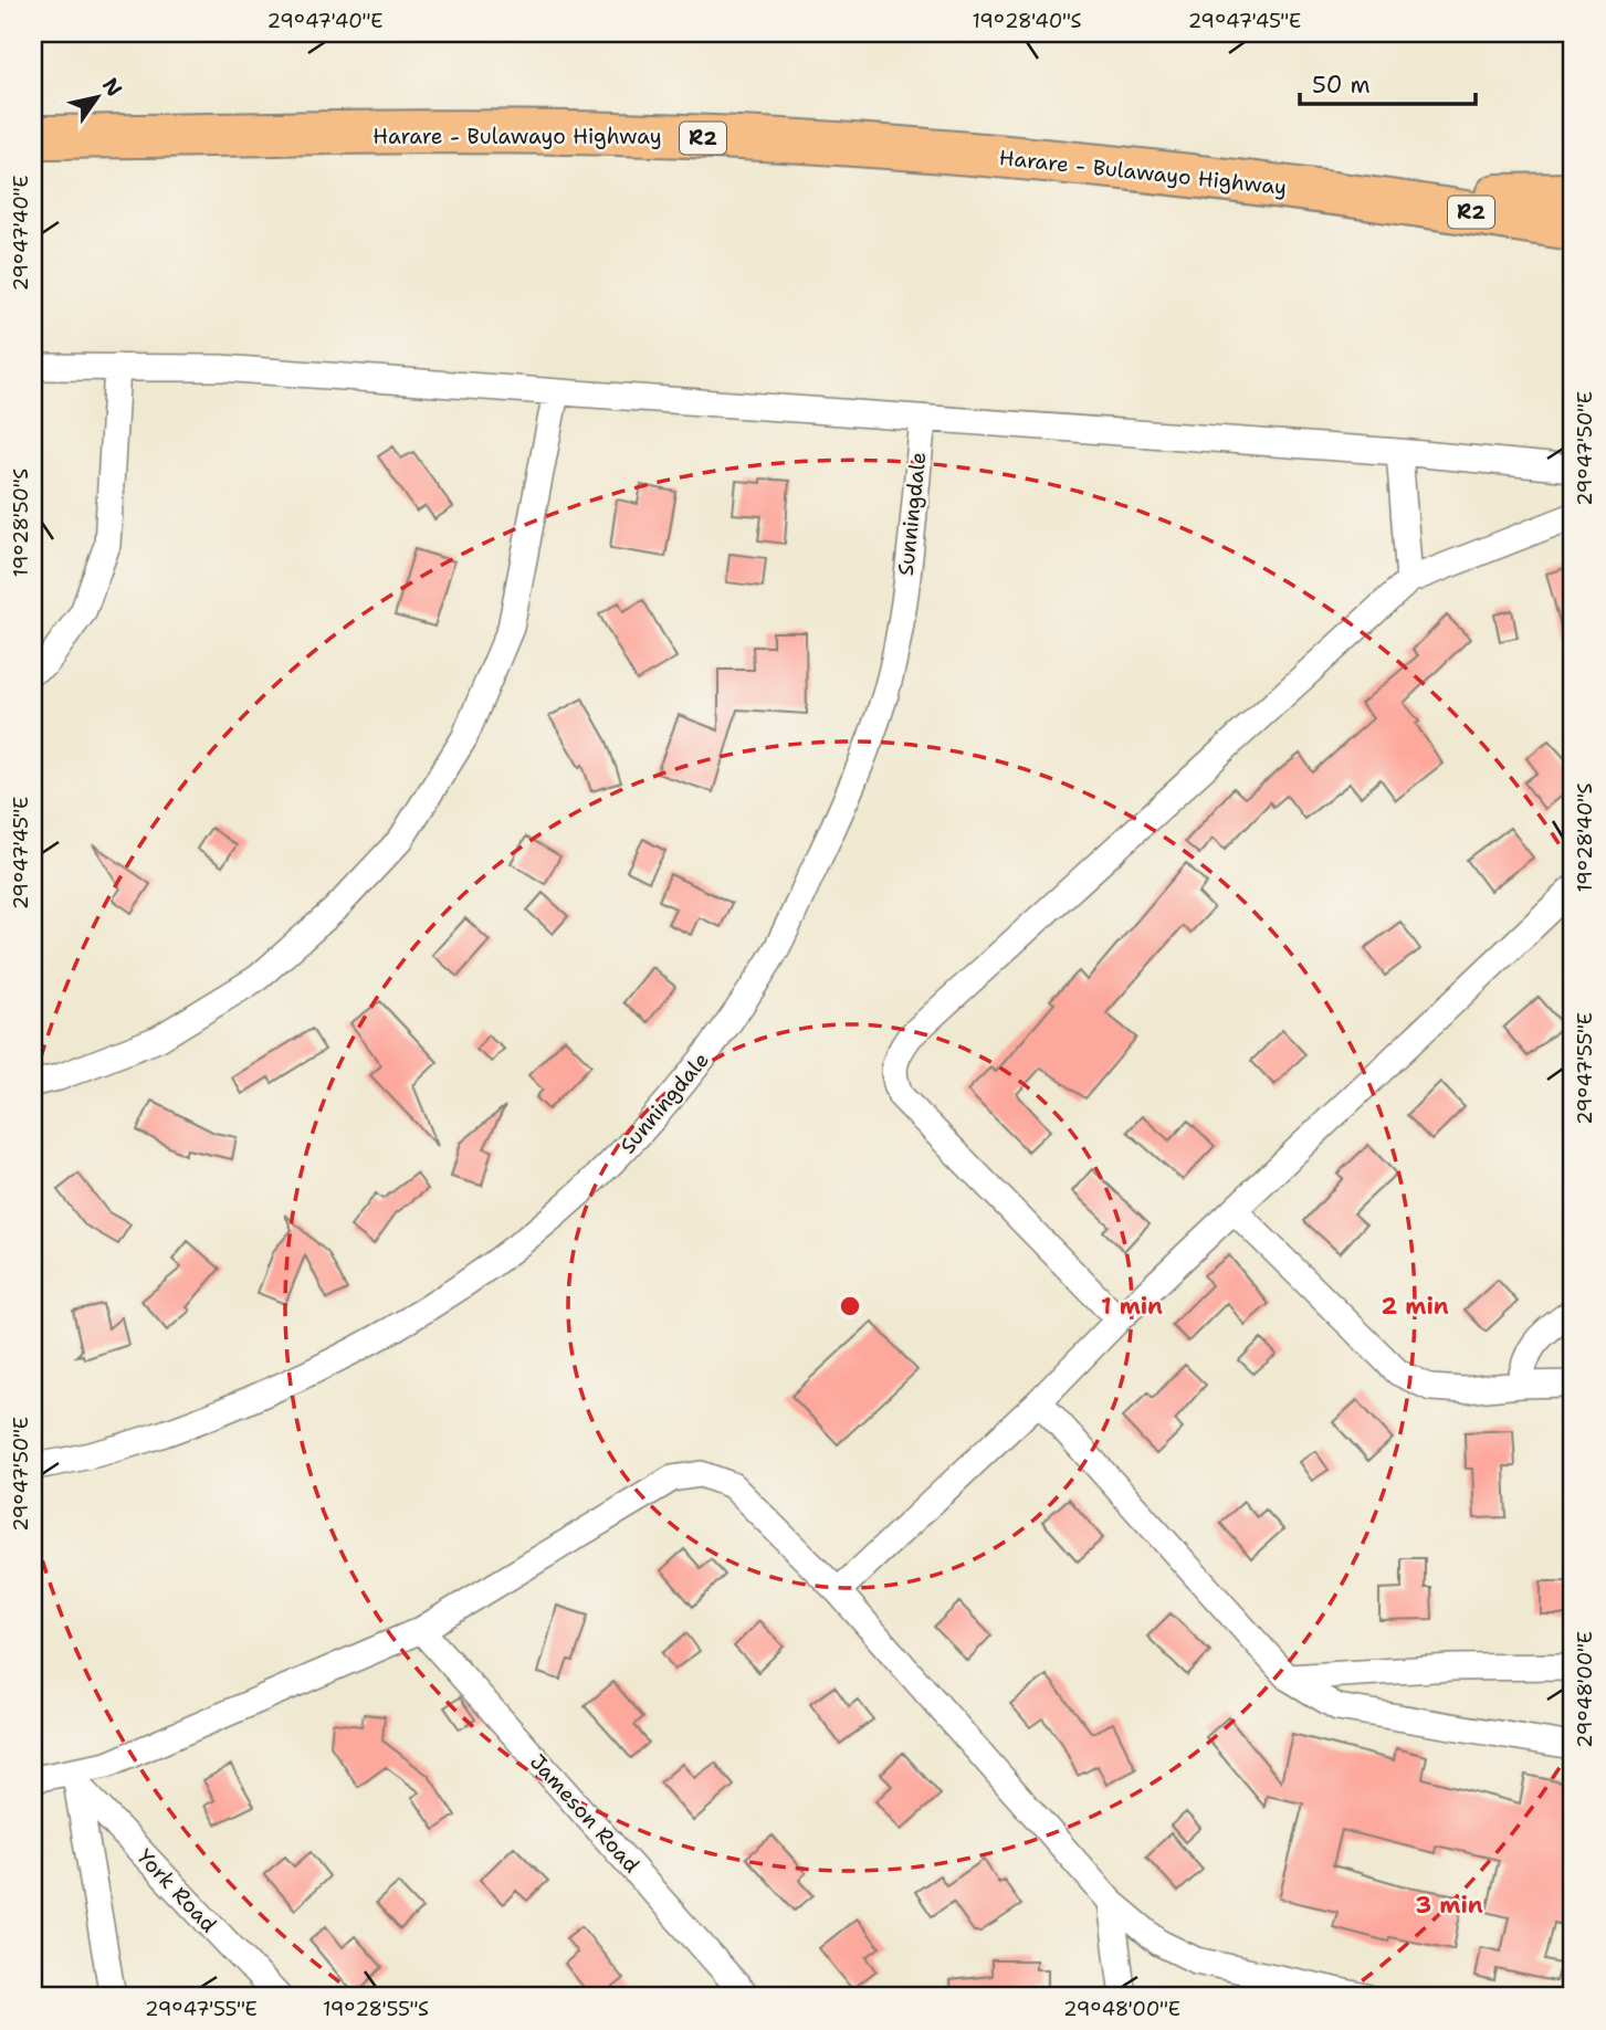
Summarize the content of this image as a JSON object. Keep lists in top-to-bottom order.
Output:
{
  "streets": {
    "highway": ["Harare - Bulawayo Highway", "R2"],
    "street": ["Sunningdale", "Jameson Road", "York Road"]
  },
  "scale_bar": "50 m",
  "north": "top right",
  "coordinates": [
    "29°47'40\"E",
    "19°28'40\"S",
    "29°47'45\"E",
    "29°47'50\"E",
    "19°28'50\"S",
    "29°47'55\"E",
    "29°48'00\"E",
    "19°28'55\"S"
  ],
  "rings": ["1 min", "2 min", "3 min"]
}
